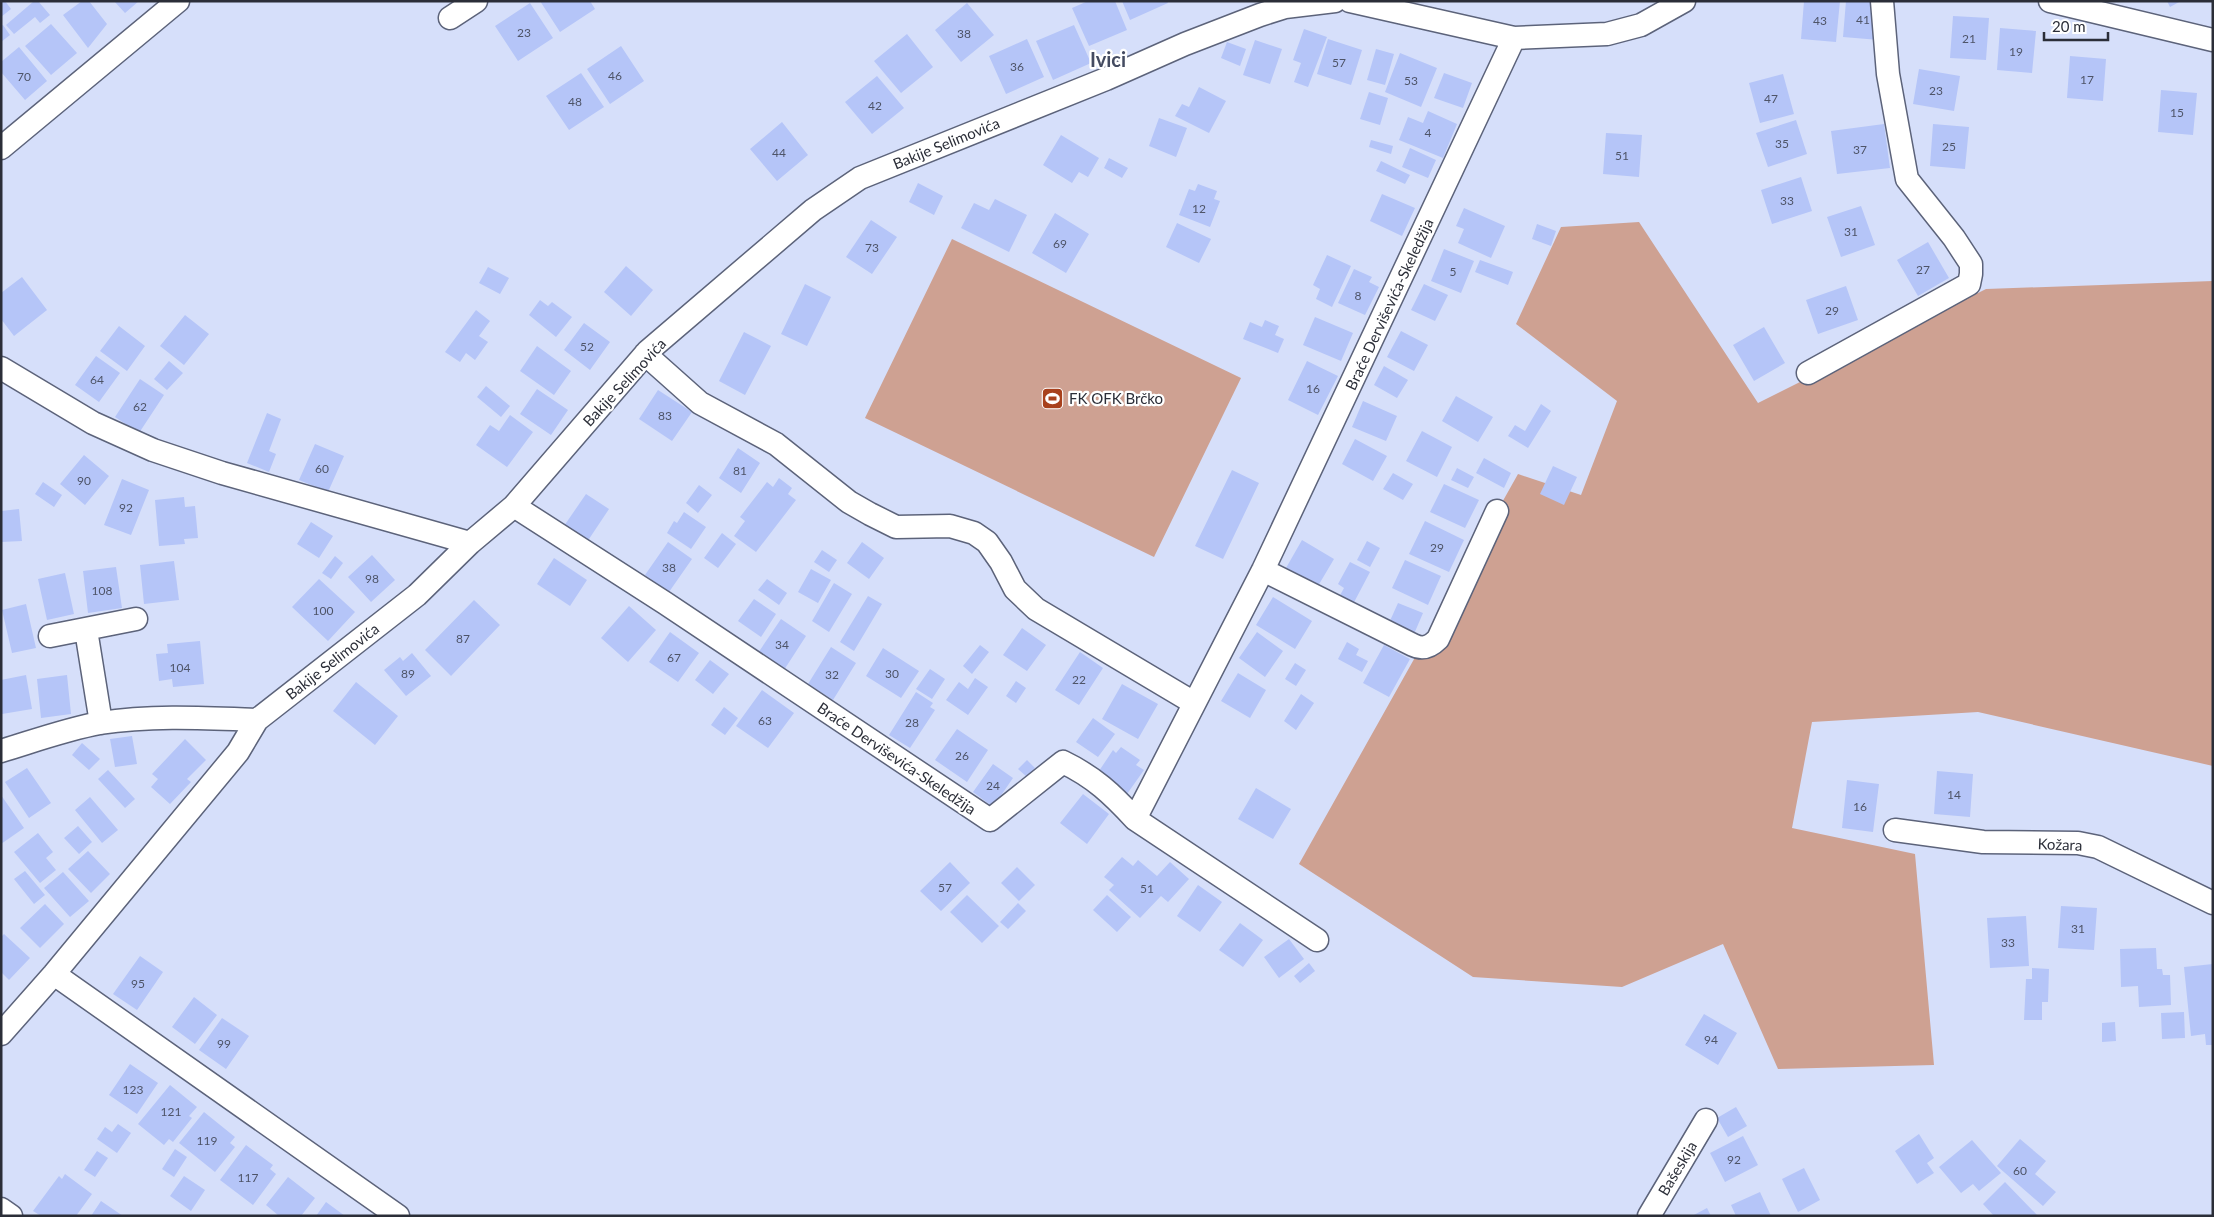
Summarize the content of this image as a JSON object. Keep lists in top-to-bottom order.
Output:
{
  "streets": {
    "street": [
      "Bakije Selimovića",
      "Braće Derviševića-Skeledžija",
      "Kožara",
      "Bašeskija"
    ]
  },
  "crossings": [
    ["Bakije Selimovića", "Braće Derviševića-Skeledžija"]
  ],
  "districts": ["Ivici"],
  "places": {
    "sports": ["FK OFK Brčko"]
  },
  "house_numbers": [
    "41",
    "43",
    "23",
    "38",
    "21",
    "19",
    "57",
    "36",
    "46",
    "70",
    "17",
    "53",
    "23",
    "47",
    "48",
    "42",
    "15",
    "4",
    "35",
    "25",
    "37",
    "44",
    "51",
    "33",
    "12",
    "31",
    "69",
    "73",
    "27",
    "5",
    "8",
    "29",
    "52",
    "64",
    "16",
    "62",
    "83",
    "60",
    "81",
    "90",
    "92",
    "29",
    "38",
    "98",
    "108",
    "100",
    "87",
    "34",
    "67",
    "104",
    "89",
    "30",
    "32",
    "22",
    "63",
    "28",
    "26",
    "24",
    "14",
    "16",
    "57",
    "51",
    "31",
    "33",
    "95",
    "94",
    "99",
    "123",
    "121",
    "119",
    "92",
    "60",
    "117"
  ],
  "scale_bar": "20 m"
}
